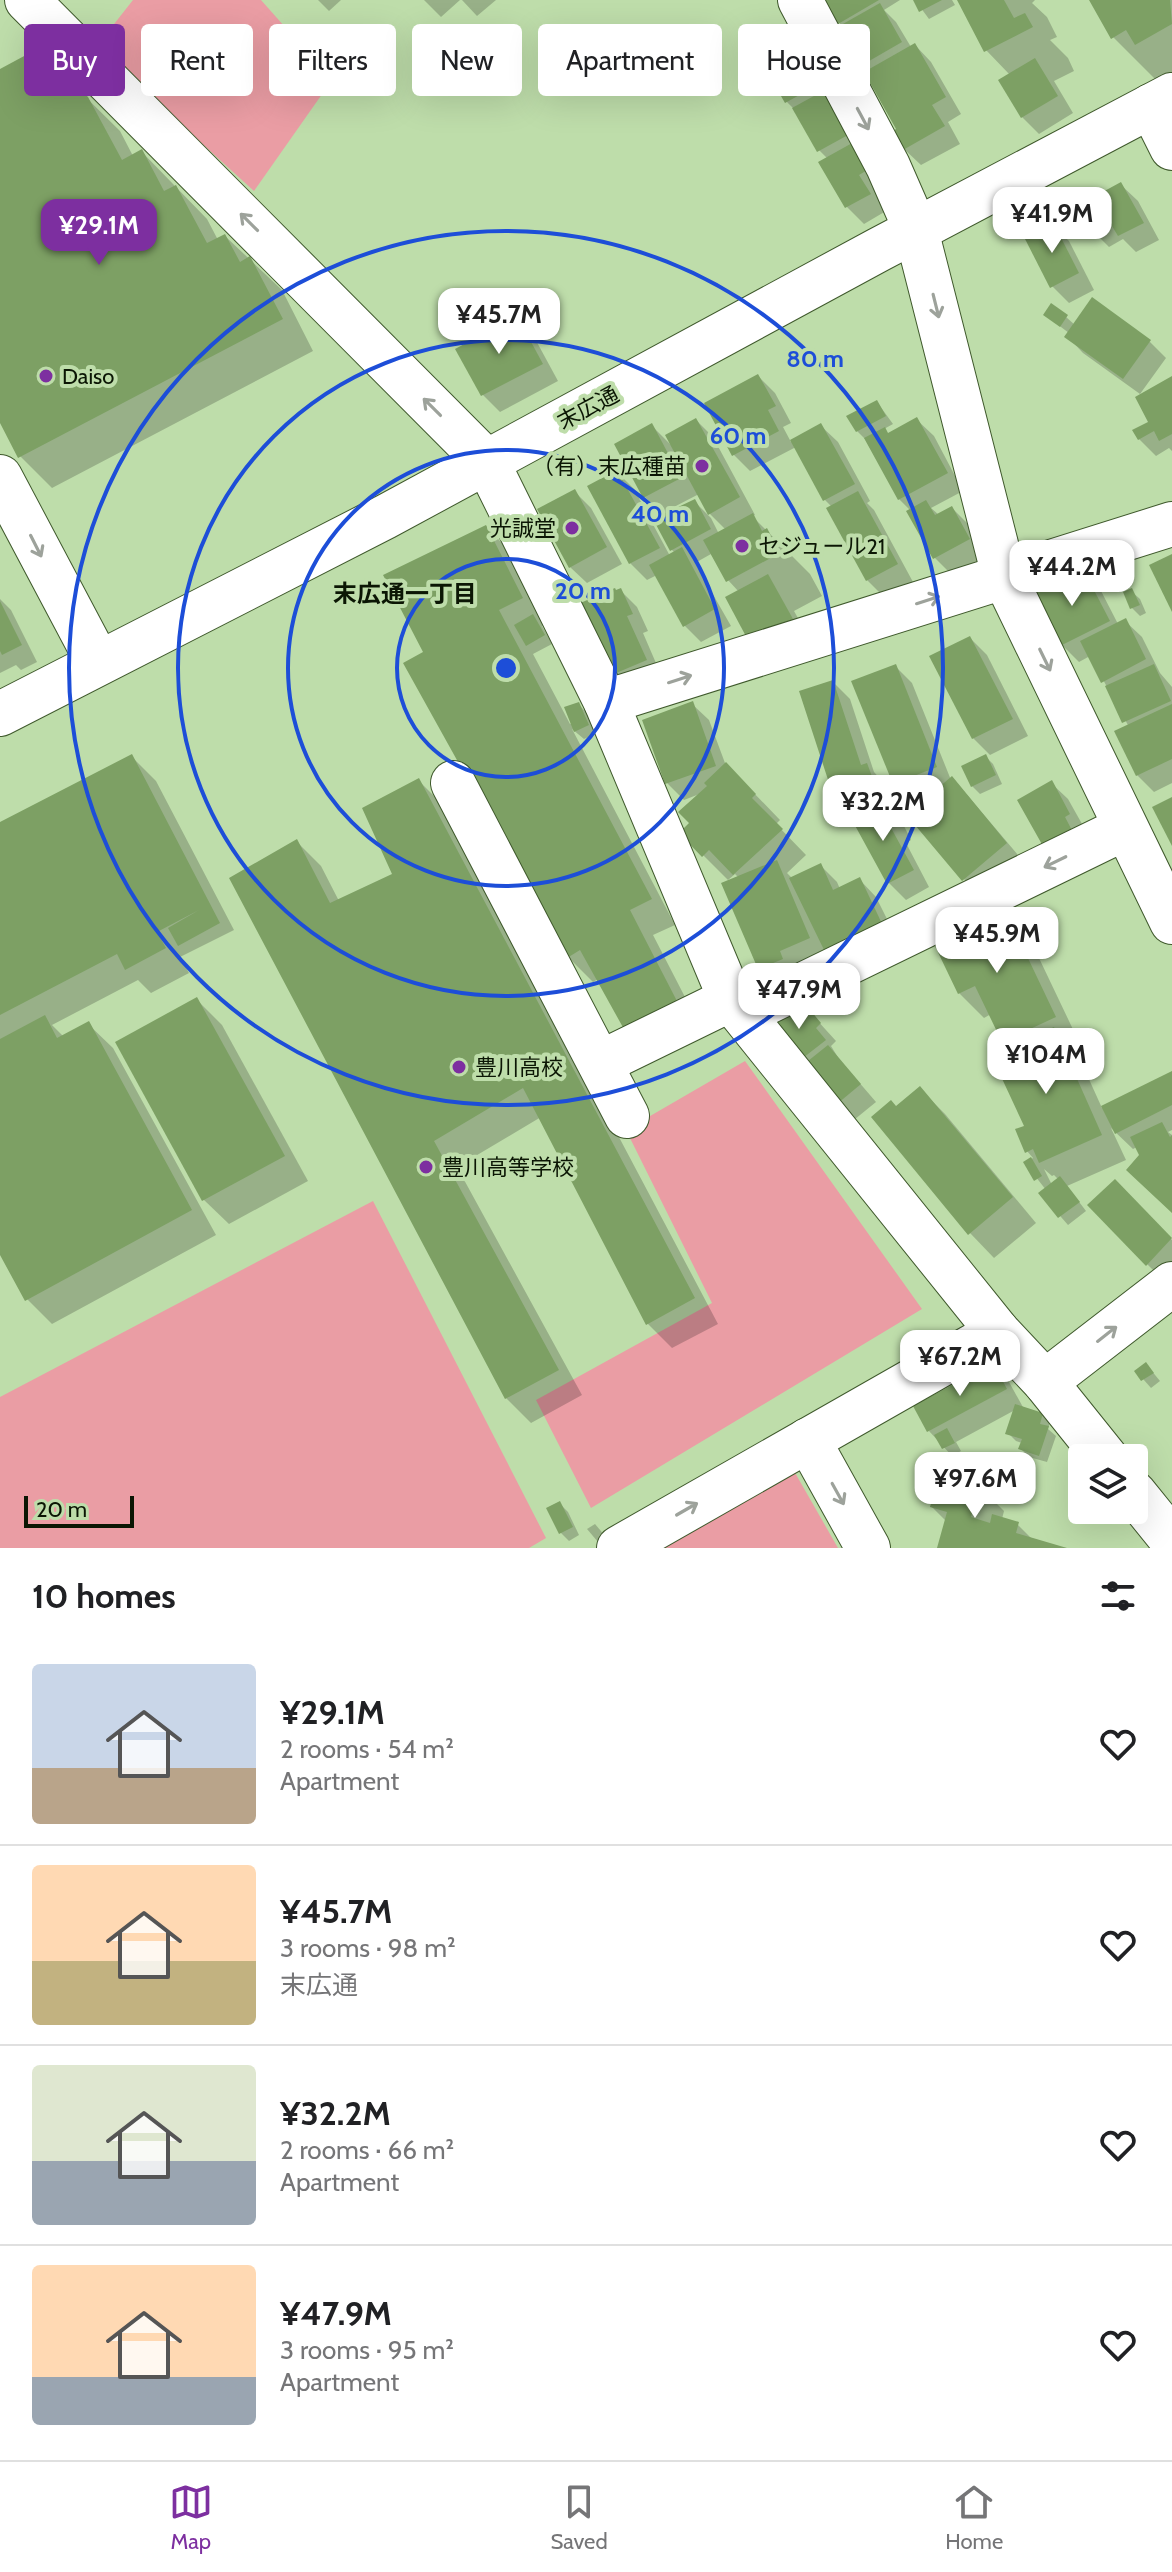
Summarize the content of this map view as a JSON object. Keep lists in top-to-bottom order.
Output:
{
  "streets": {
    "street": ["末広通"]
  },
  "districts": ["末広通一丁目"],
  "places": [
    "Daiso",
    "（有）末広種苗",
    "光誠堂",
    "セジュール21",
    "豊川高校",
    "豊川高等学校"
  ],
  "scale_bar": "20 m",
  "page": {
    "chip": [
      "Buy",
      "Rent",
      "Filters",
      "New",
      "Apartment",
      "House"
    ],
    "price": [
      "¥41.9M",
      "¥29.1M",
      "¥45.7M",
      "¥44.2M",
      "¥32.2M",
      "¥45.9M",
      "¥47.9M",
      "¥104M",
      "¥67.2M",
      "¥97.6M"
    ],
    "scale": "20 m",
    "heading": "10 homes",
    "list": [
      {
        "name": "¥29.1M",
        "note": "2 rooms · 54 m² · Apartment"
      },
      {
        "name": "¥45.7M",
        "note": "3 rooms · 98 m² · 末広通"
      },
      {
        "name": "¥32.2M",
        "note": "2 rooms · 66 m² · Apartment"
      },
      {
        "name": "¥47.9M",
        "note": "3 rooms · 95 m² · Apartment"
      }
    ],
    "tabs": ["Map", "Saved", "Home"]
  },
  "rings": [
    "80 m",
    "60 m",
    "40 m",
    "20 m"
  ]
}
